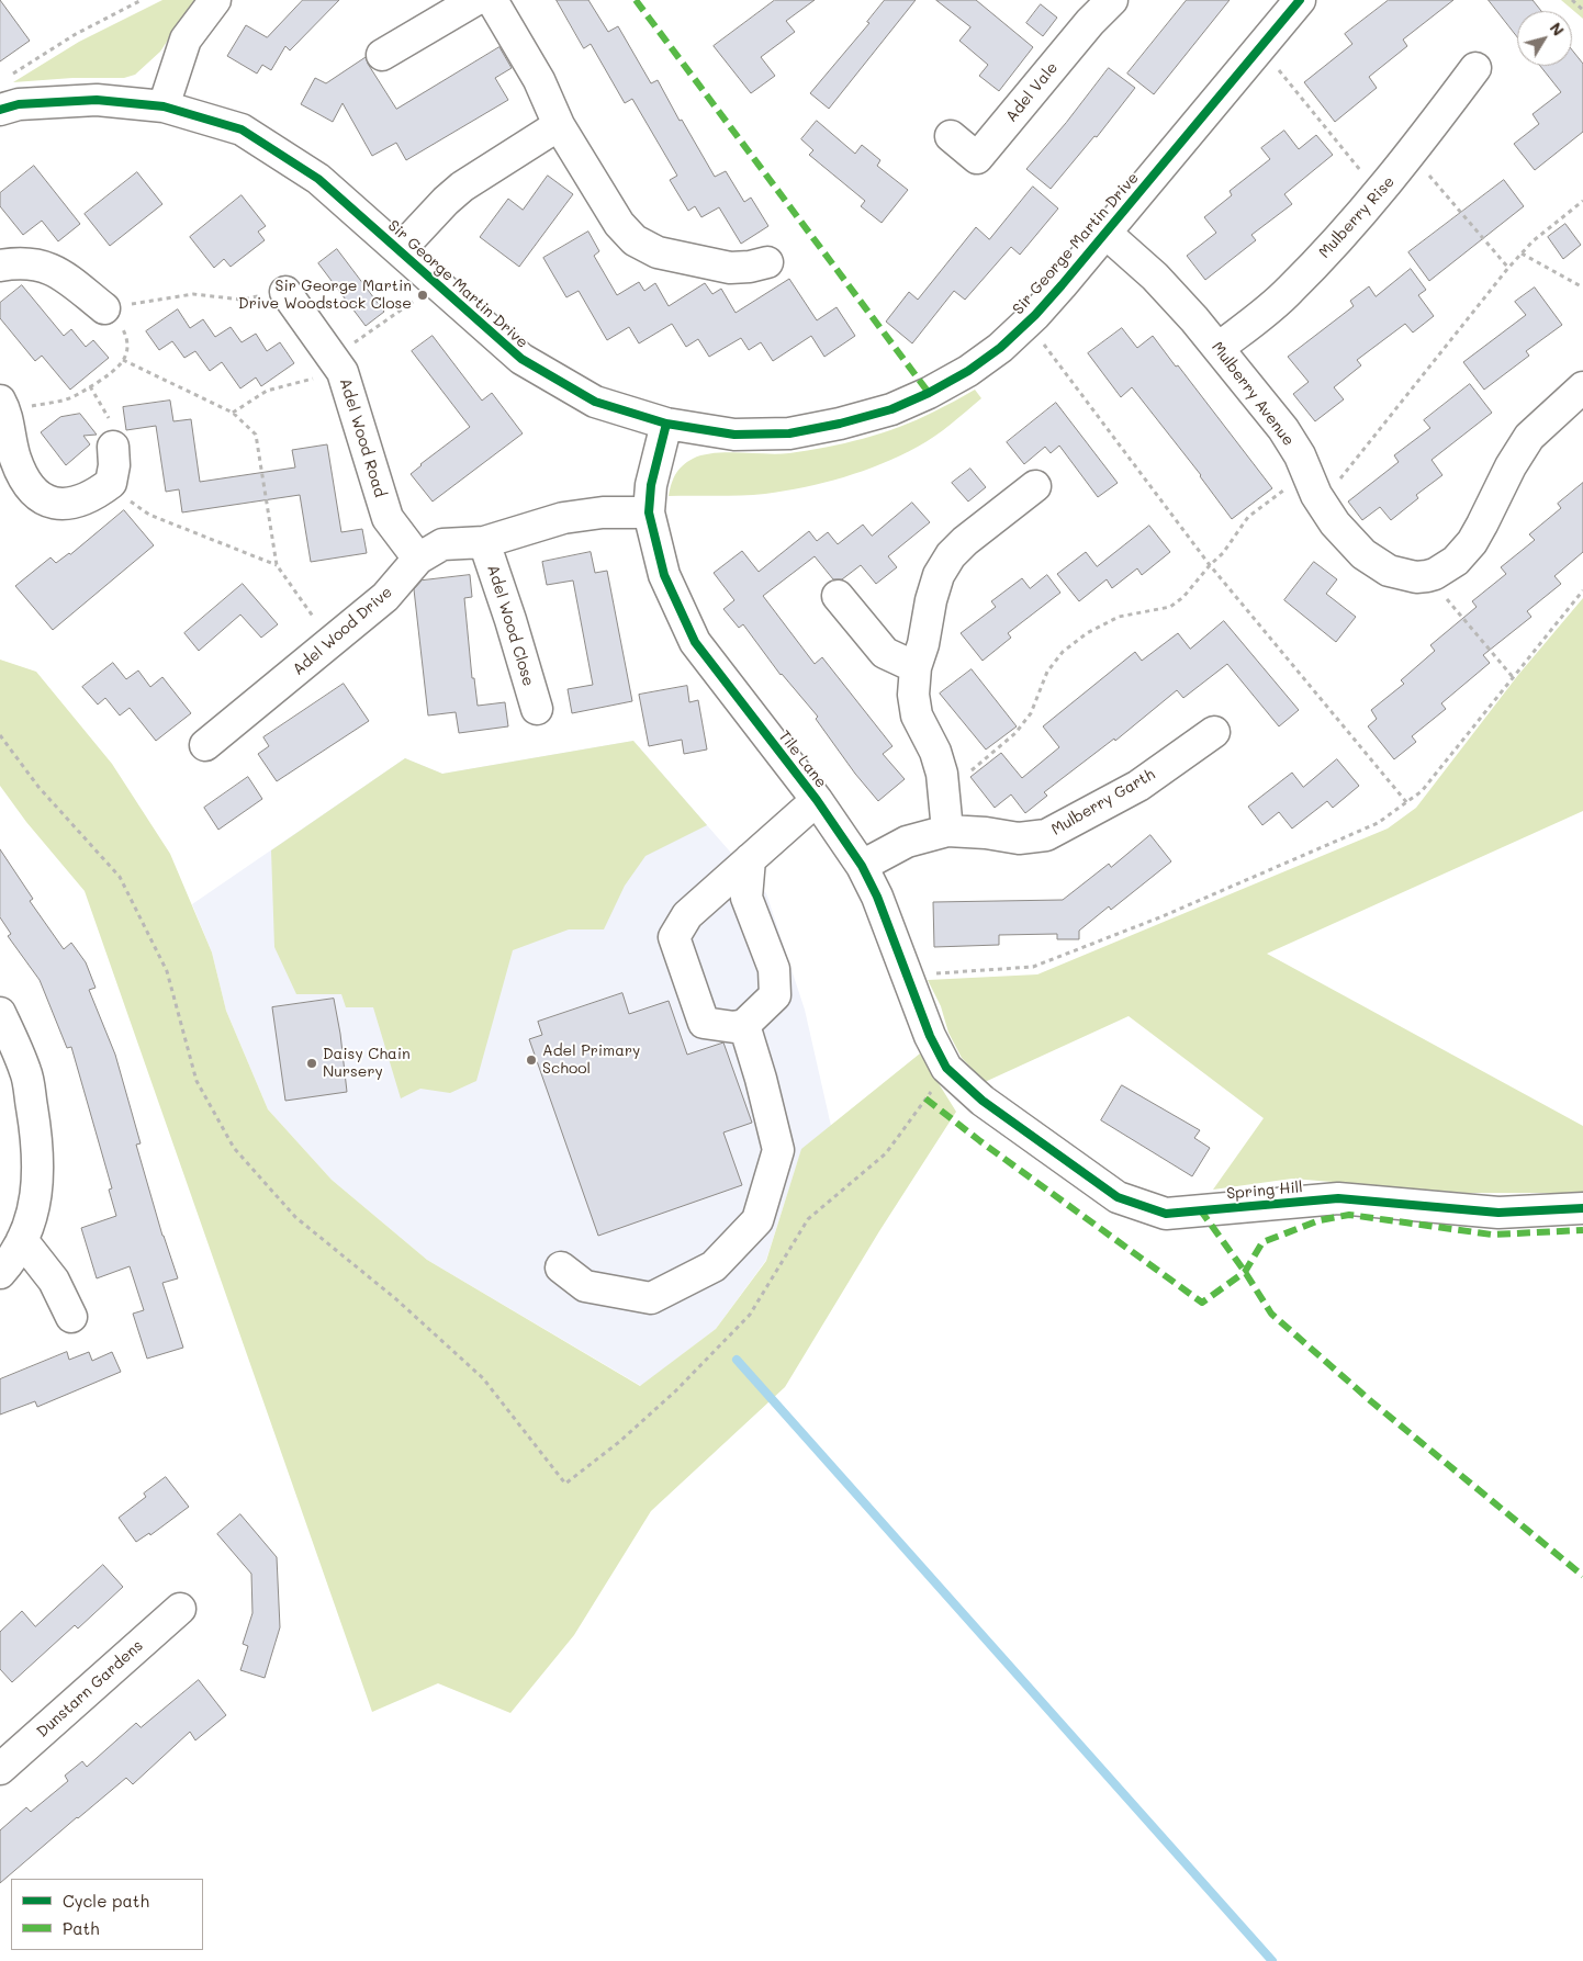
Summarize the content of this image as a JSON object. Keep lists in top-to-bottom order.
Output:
{
  "streets": {
    "street": [
      "Adel Vale",
      "Mulberry Rise",
      "Sir George Martin Drive",
      "Mulberry Avenue",
      "Adel Wood Road",
      "Adel Wood Close",
      "Adel Wood Drive",
      "Tile Lane",
      "Mulberry Garth",
      "Spring Hill",
      "Dunstarn Gardens"
    ]
  },
  "crossings": [
    ["Mulberry Rise", "Mulberry Avenue"],
    ["Sir George Martin Drive", "Mulberry Avenue"],
    ["Sir George Martin Drive", "Tile Lane"],
    ["Adel Wood Road", "Adel Wood Drive"],
    ["Adel Wood Close", "Adel Wood Drive"],
    ["Adel Wood Drive", "Tile Lane"],
    ["Tile Lane", "Mulberry Garth"],
    ["Tile Lane", "Spring Hill"]
  ],
  "places": ["Sir George Martin Drive Woodstock Close", "Adel Primary School", "Daisy Chain Nursery"],
  "legend": ["Cycle path", "Path"],
  "north": "top right"
}
